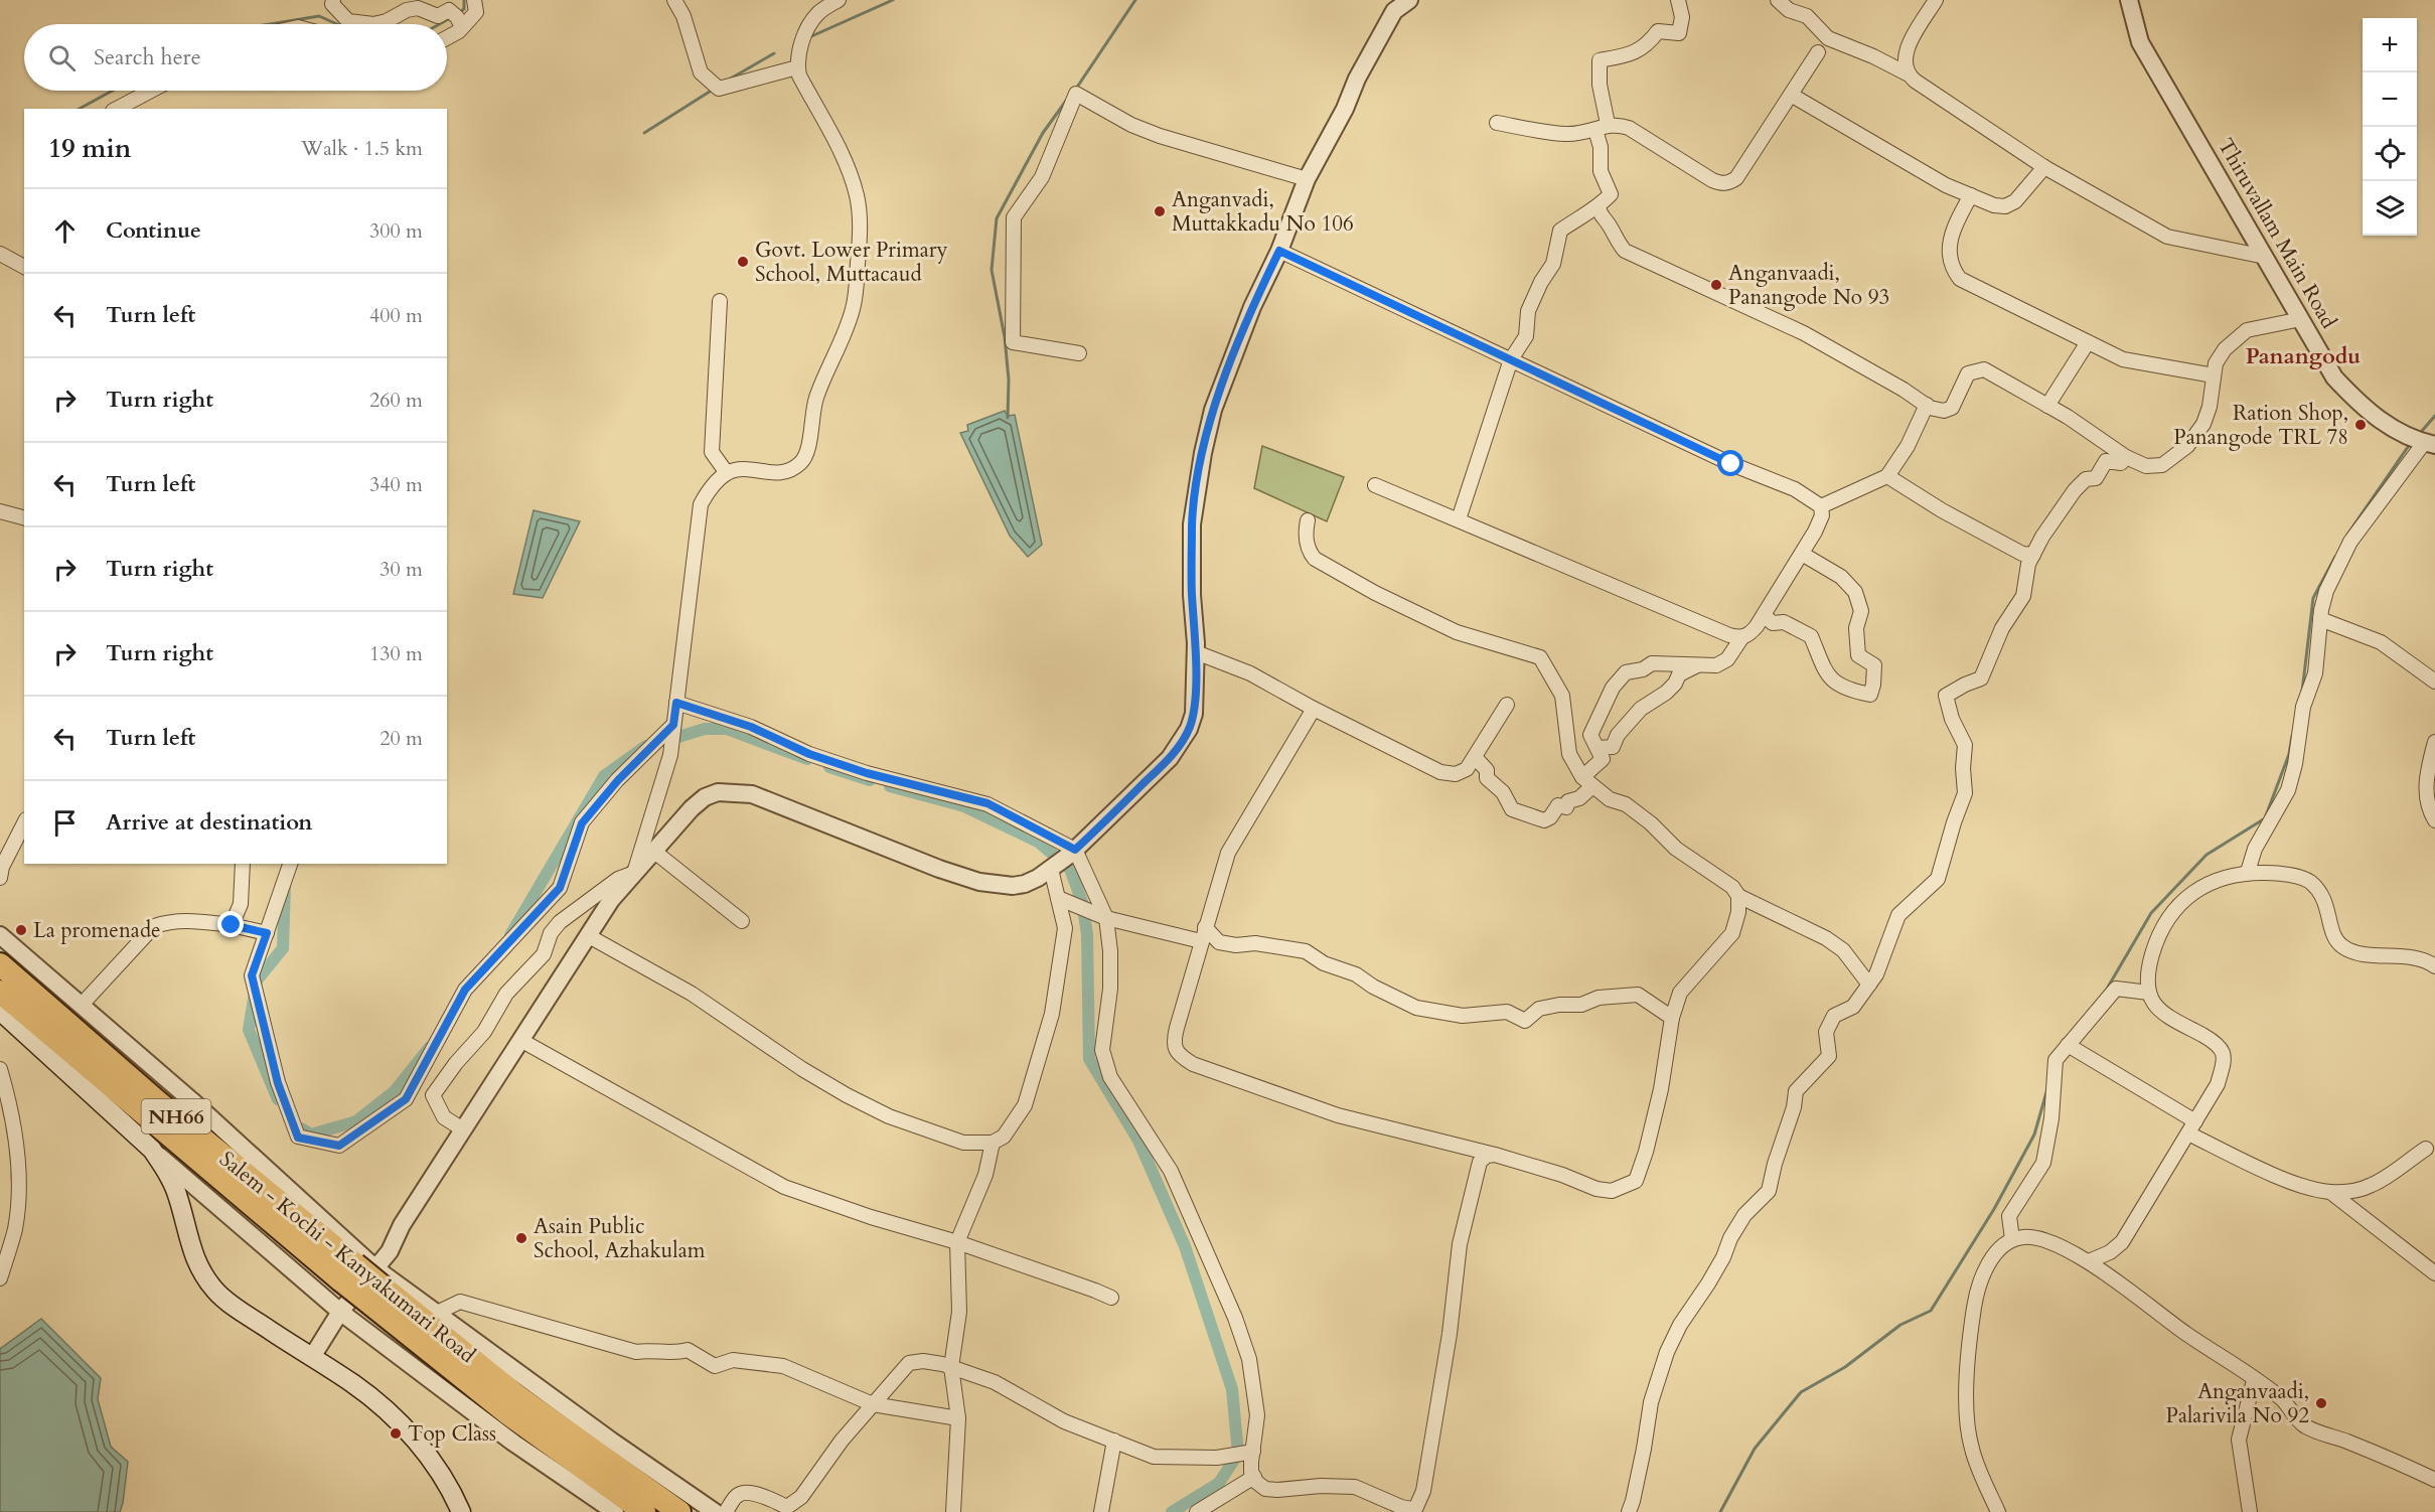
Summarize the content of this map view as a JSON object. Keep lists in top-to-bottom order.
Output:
{
  "streets": {
    "highway": ["NH66", "Salem - Kochi - Kanyakumari Road"],
    "street": ["Thiruvallam Main Road"]
  },
  "districts": ["Panangodu"],
  "places": [
    "Anganvadi, Muttakkadu No 106",
    "Govt. Lower Primary School, Muttacaud",
    "Anganvaadi, Panangode No 93",
    "Ration Shop, Panangode TRL 78",
    "La promenade",
    "Asain Public School, Azhakulam",
    "Anganvaadi, Palarivila No 92",
    "Top Class"
  ],
  "page": {
    "map_buttons": ["+", "−"],
    "search": "Search here",
    "heading": ["19 min", "Walk · 1.5 km"],
    "list": [
      ["Continue", "300 m"],
      ["Turn left", "400 m"],
      ["Turn right", "260 m"],
      ["Turn left", "340 m"],
      ["Turn right", "30 m"],
      ["Turn right", "130 m"],
      ["Turn left", "20 m"],
      "Arrive at destination"
    ]
  }
}
